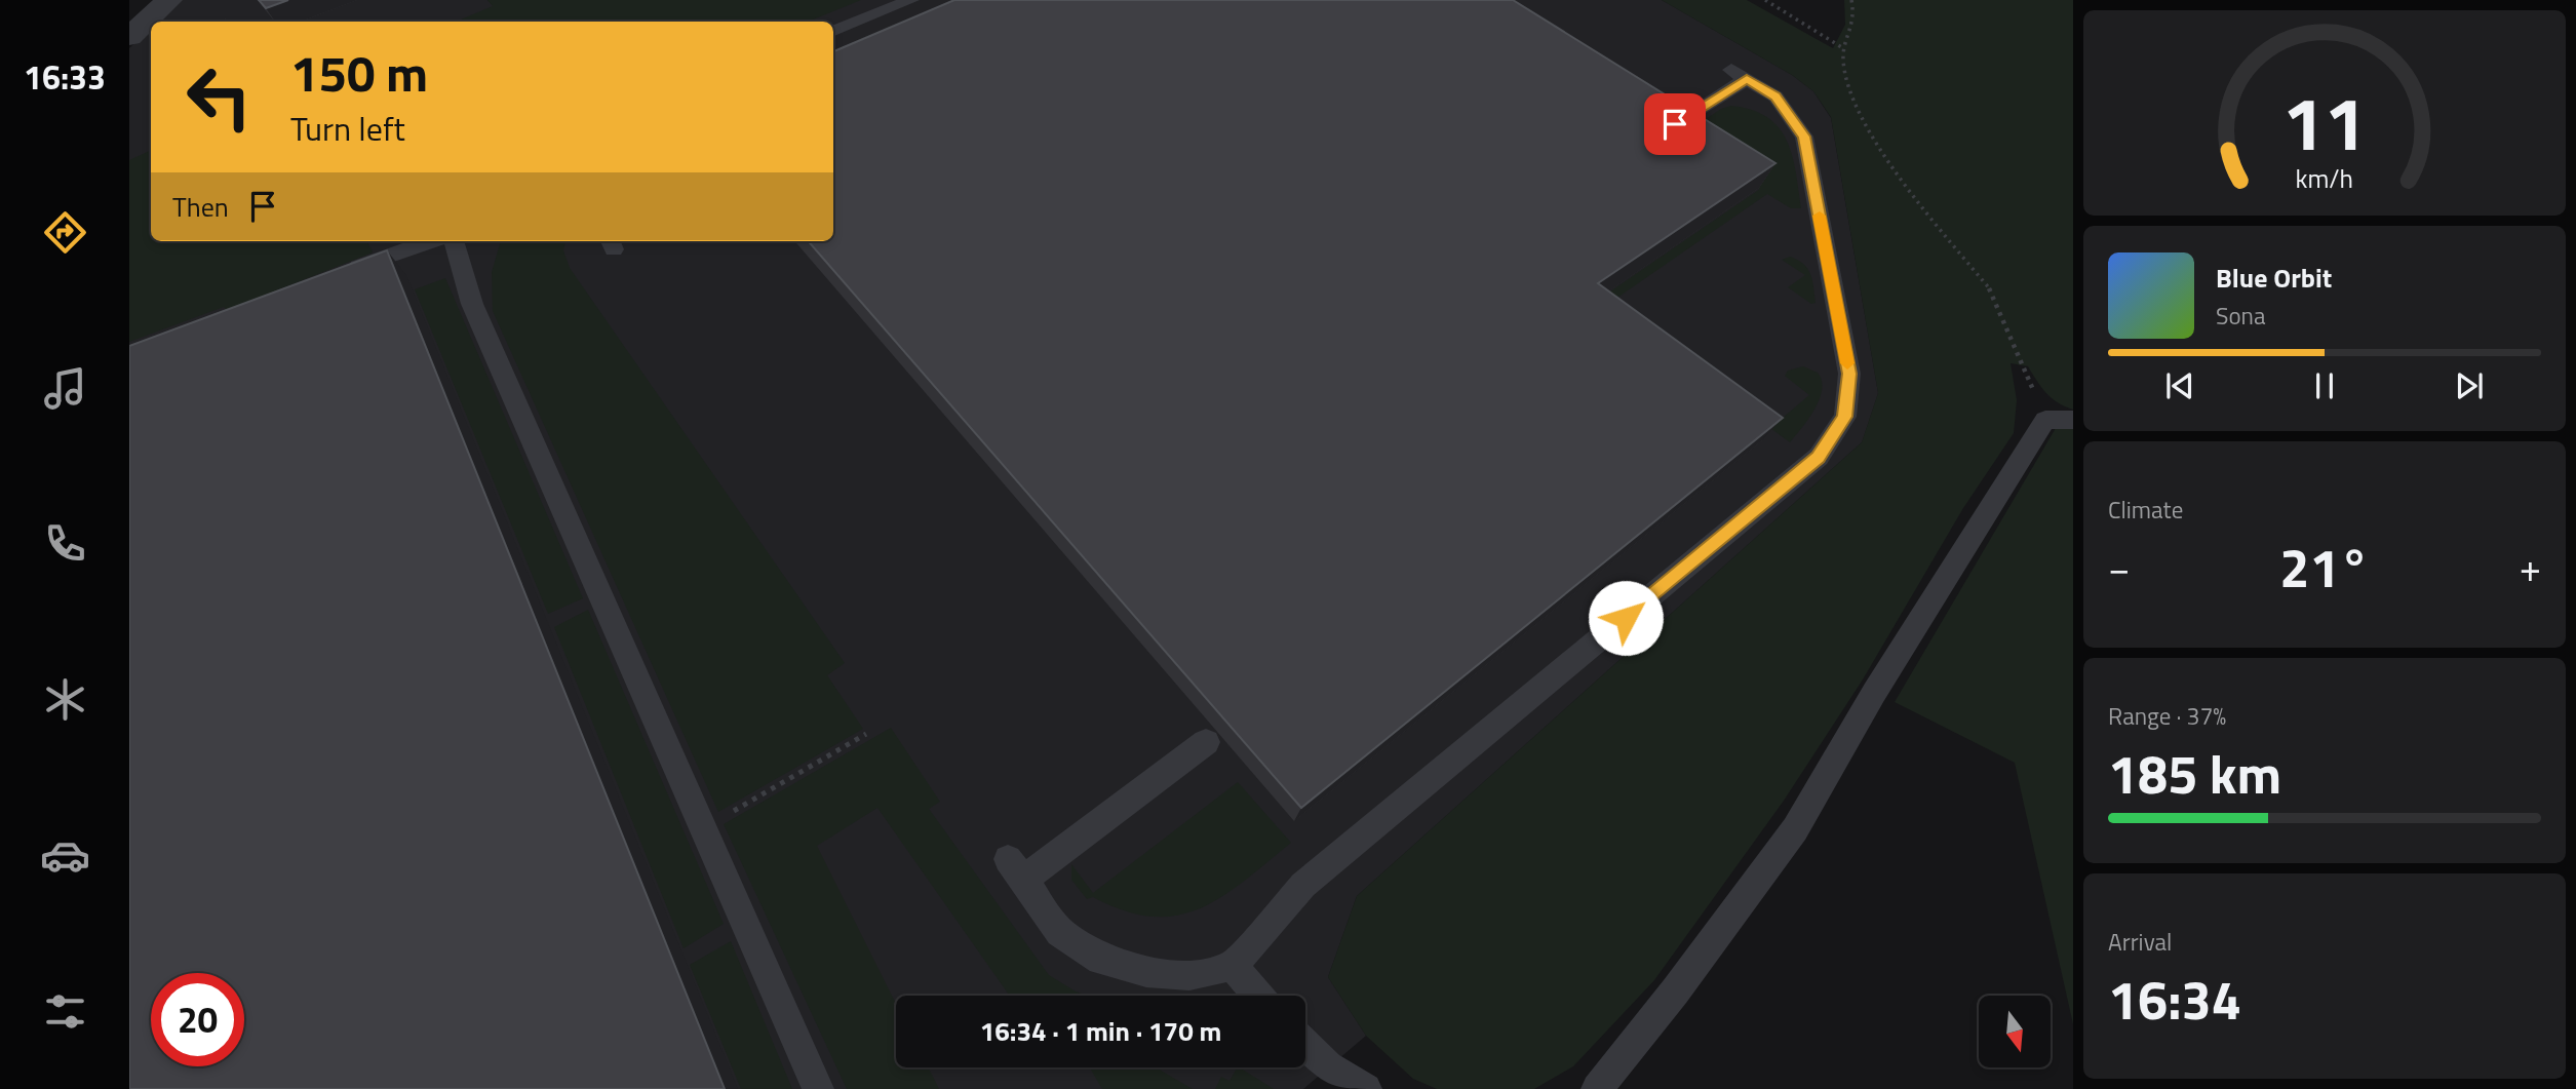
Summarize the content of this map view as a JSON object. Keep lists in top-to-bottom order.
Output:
{
  "north": "bottom",
  "page": {
    "tabs": "16:33",
    "turn": ["150 m", "Turn left"],
    "then": "Then",
    "song": ["Blue Orbit", "Sona"],
    "tile": [
      "Climate",
      ["Range · 37%", "185 km"],
      ["Arrival", "16:34"]
    ],
    "heat": ["−", "21°", "+"],
    "limit": "20",
    "trip": "16:34 · 1 min · 170 m",
    "gauge": ["11", "km/h"]
  }
}
